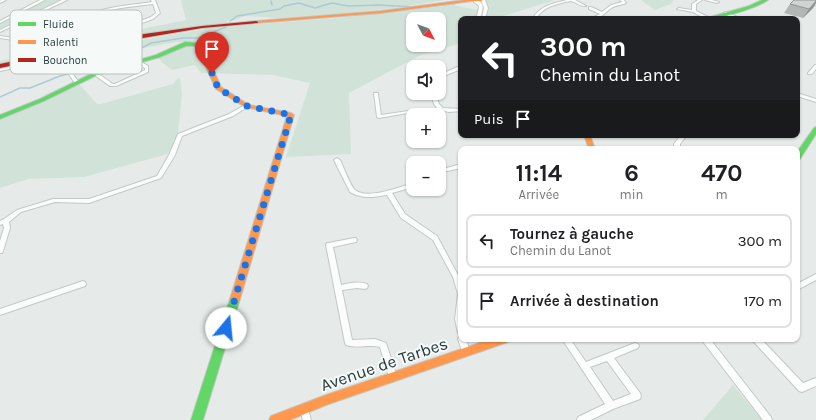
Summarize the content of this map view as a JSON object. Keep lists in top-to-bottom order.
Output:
{
  "streets": {
    "street": ["Avenue de Tarbes"]
  },
  "legend": ["Fluide", "Ralenti", "Bouchon"],
  "north": "bottom right",
  "page": {
    "map_buttons": ["+", "−"],
    "turn": ["300 m", "Chemin du Lanot"],
    "then": "Puis",
    "eta": [
      "11:14",
      "Arrivée",
      "6",
      "min",
      "470",
      "m"
    ],
    "list": [
      {
        "name": "Tournez à gauche",
        "note": "Chemin du Lanot",
        "value": "300 m"
      },
      {
        "name": "Arrivée à destination",
        "value": "170 m"
      }
    ]
  }
}
